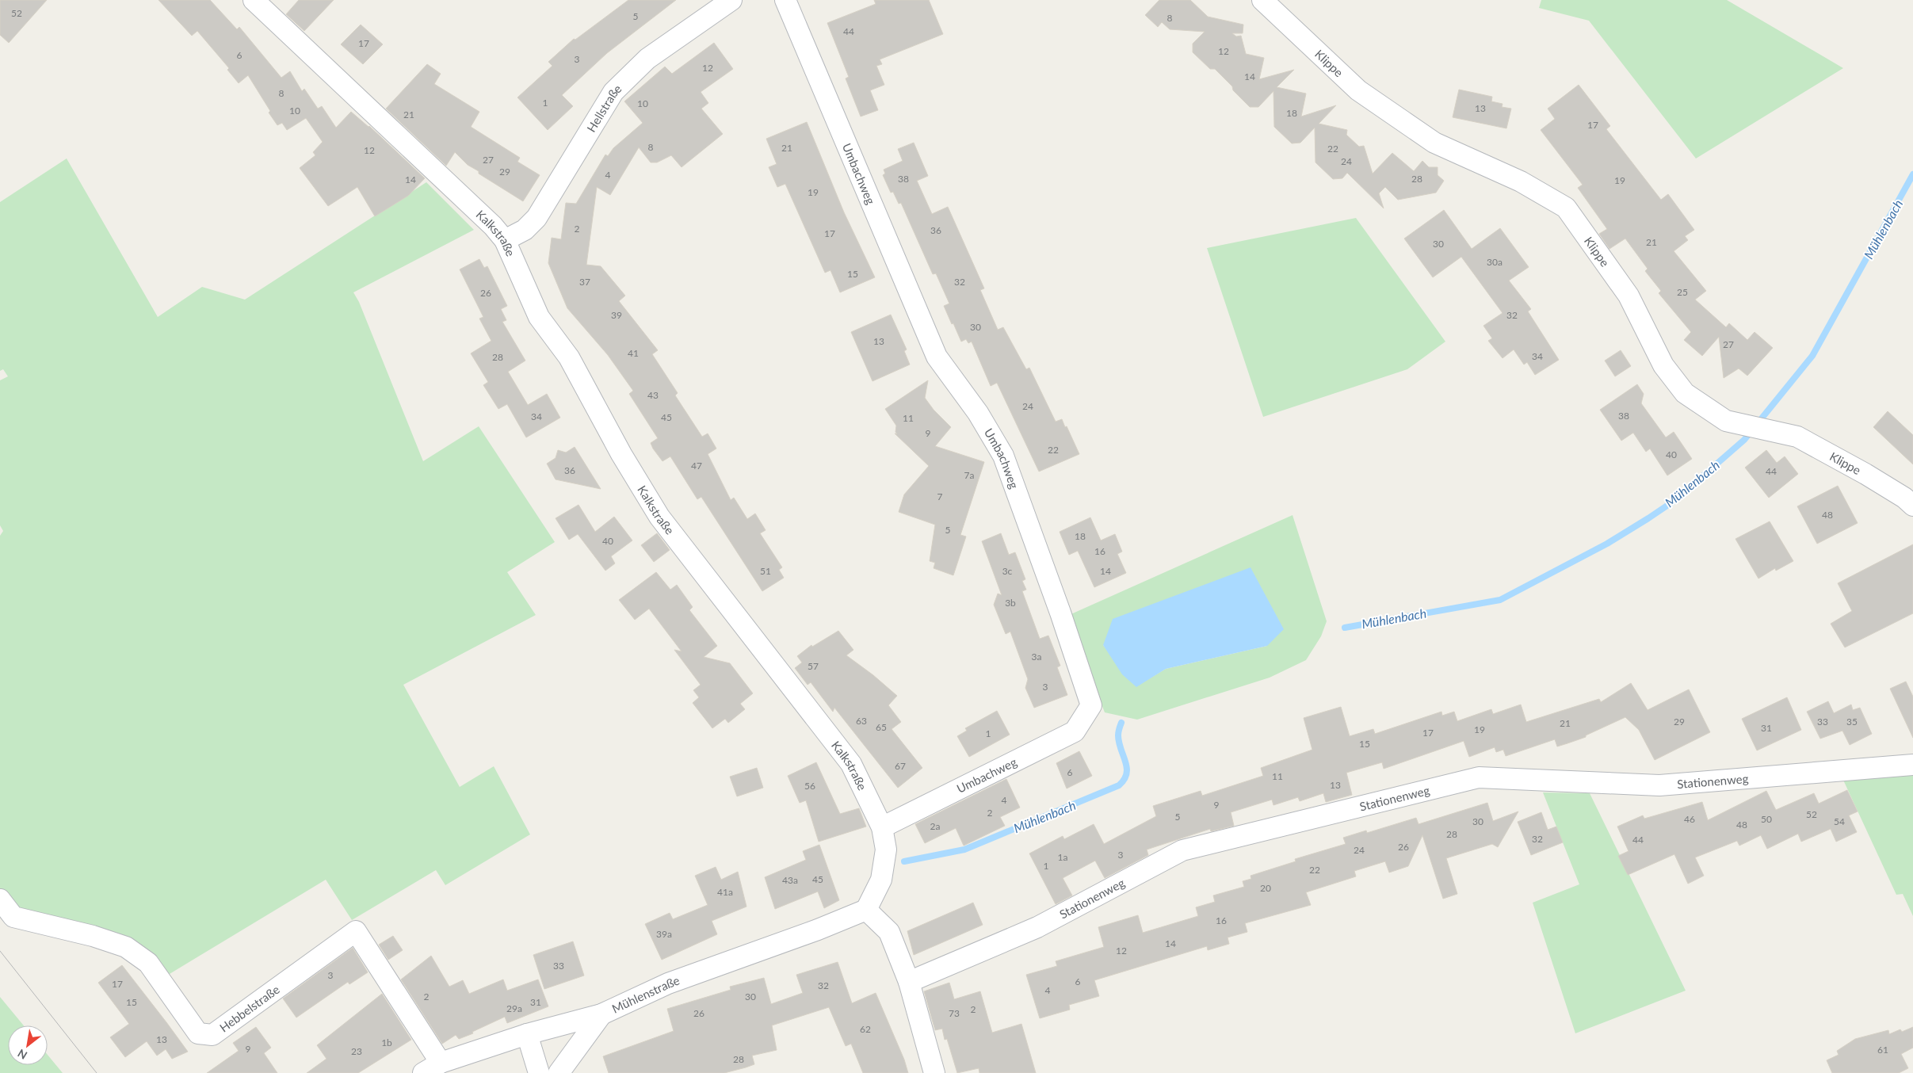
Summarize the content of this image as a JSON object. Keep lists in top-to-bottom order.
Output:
{
  "streets": {
    "street": [
      "Klippe",
      "Hellstraße",
      "Umbachweg",
      "Kalkstraße",
      "Stationenweg",
      "Mühlenstraße",
      "Hebbelstraße"
    ]
  },
  "crossings": [
    ["Hellstraße", "Kalkstraße"],
    ["Umbachweg", "Kalkstraße"],
    ["Kalkstraße", "Mühlenstraße"],
    ["Mühlenstraße", "Hebbelstraße"]
  ],
  "water": ["Mühlenbach"],
  "house_numbers": [
    "52",
    "5",
    "8",
    "44",
    "17",
    "12",
    "6",
    "3",
    "12",
    "14",
    "8",
    "1",
    "10",
    "13",
    "10",
    "18",
    "21",
    "17",
    "8",
    "21",
    "22",
    "12",
    "27",
    "24",
    "29",
    "4",
    "38",
    "28",
    "14",
    "19",
    "19",
    "2",
    "36",
    "17",
    "21",
    "30",
    "30a",
    "15",
    "37",
    "32",
    "25",
    "26",
    "39",
    "32",
    "30",
    "13",
    "27",
    "41",
    "34",
    "28",
    "43",
    "24",
    "38",
    "34",
    "45",
    "11",
    "9",
    "22",
    "40",
    "47",
    "36",
    "44",
    "7a",
    "7",
    "48",
    "5",
    "18",
    "40",
    "16",
    "51",
    "3c",
    "14",
    "3b",
    "3a",
    "57",
    "3",
    "63",
    "29",
    "33",
    "35",
    "21",
    "65",
    "31",
    "19",
    "17",
    "1",
    "15",
    "67",
    "6",
    "11",
    "13",
    "56",
    "4",
    "9",
    "2",
    "52",
    "5",
    "46",
    "50",
    "30",
    "54",
    "48",
    "2a",
    "28",
    "32",
    "44",
    "26",
    "24",
    "3",
    "1a",
    "1",
    "22",
    "45",
    "43a",
    "20",
    "41a",
    "16",
    "39a",
    "14",
    "12",
    "33",
    "3",
    "6",
    "17",
    "32",
    "4",
    "2",
    "30",
    "15",
    "31",
    "29a",
    "2",
    "26",
    "73",
    "62",
    "13",
    "1b",
    "9",
    "61",
    "23",
    "28"
  ],
  "north": "bottom left"
}
